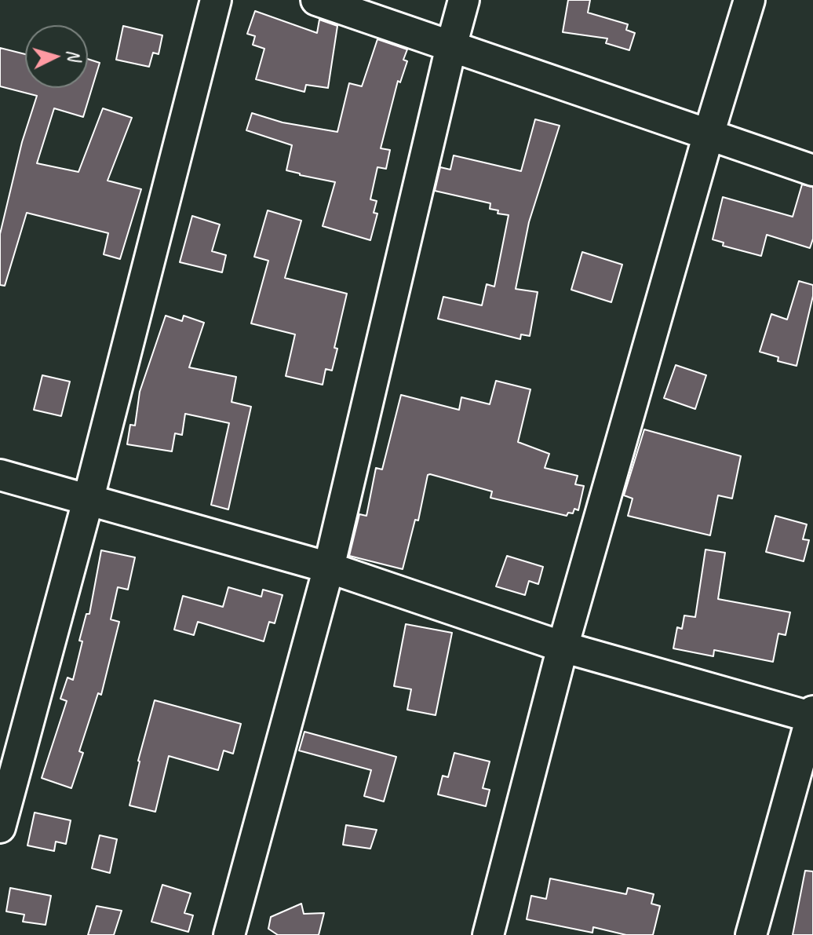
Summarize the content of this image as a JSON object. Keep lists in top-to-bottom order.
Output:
{
  "north": "right"
}
